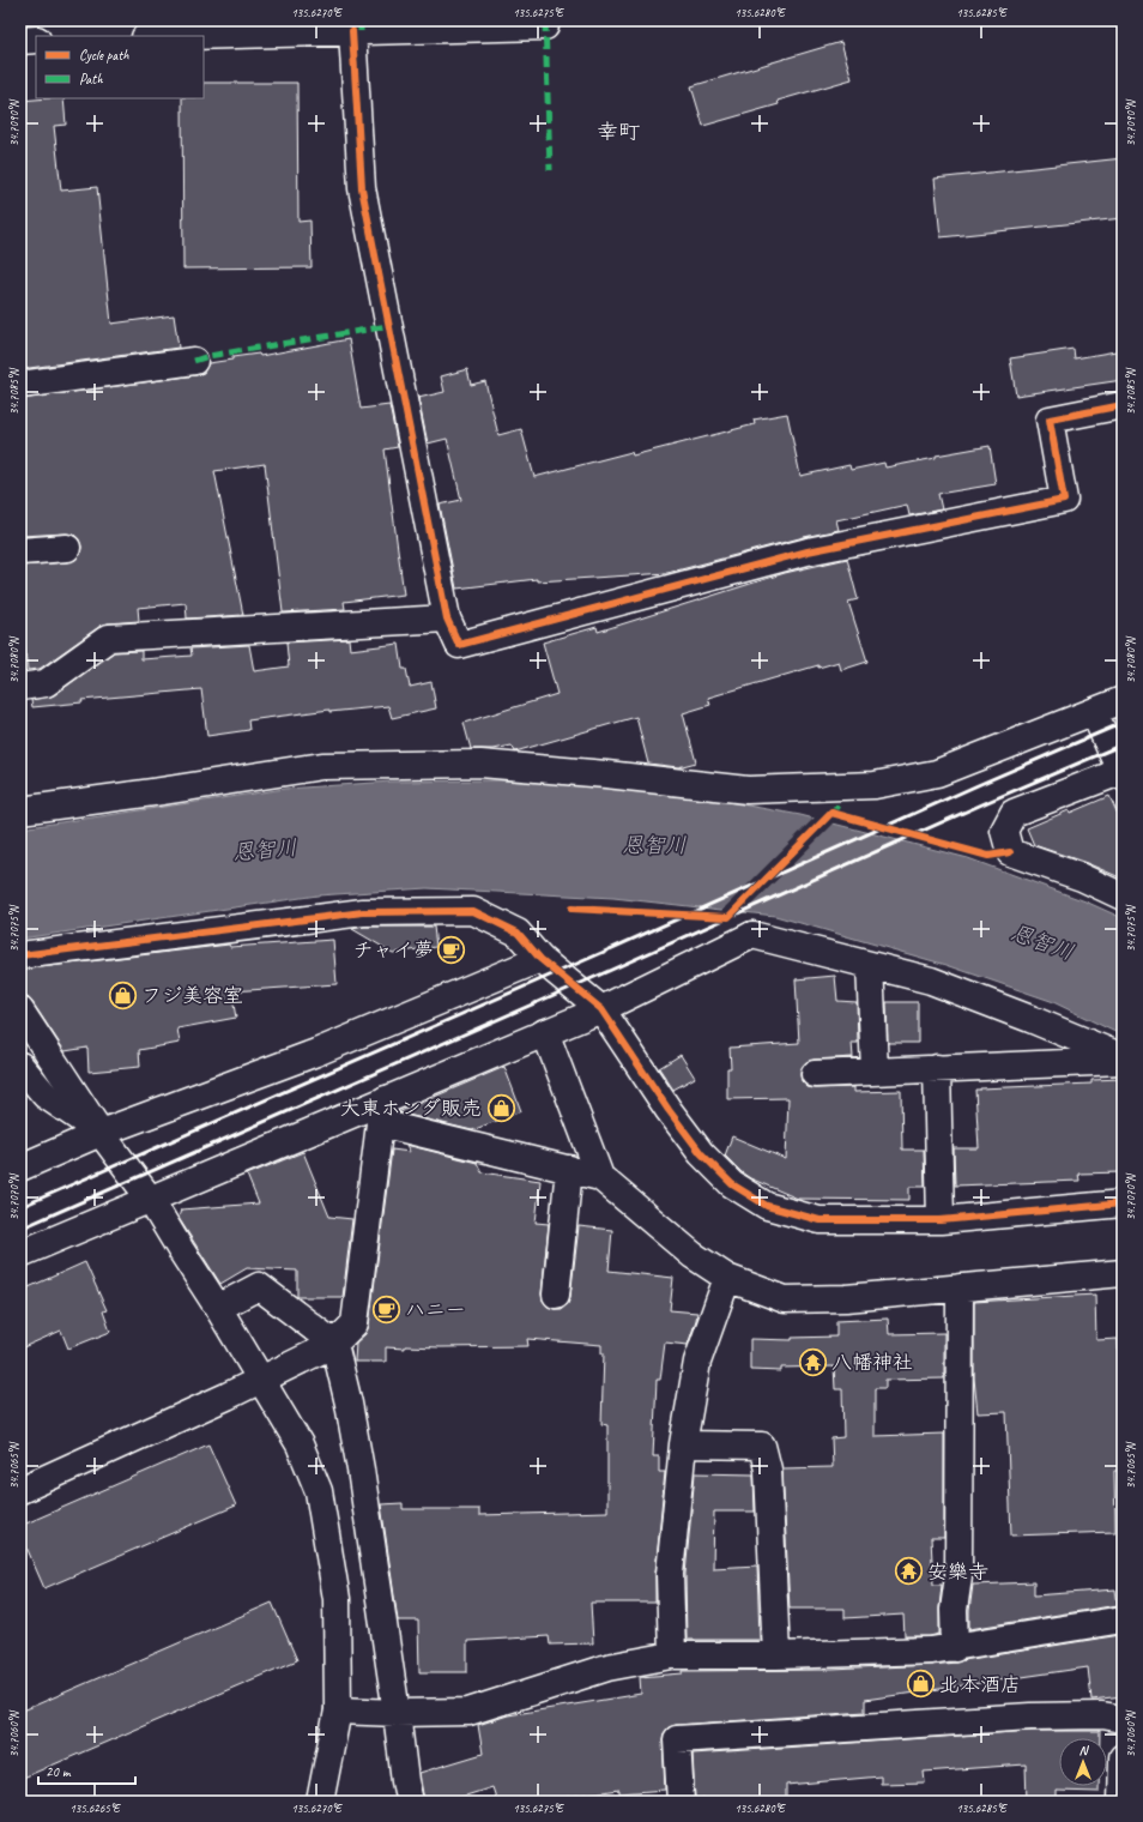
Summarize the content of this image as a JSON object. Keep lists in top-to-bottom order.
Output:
{
  "districts": ["幸町"],
  "water": ["恩智川"],
  "places": {
    "cafe": ["チャイ夢", "ハニー"],
    "shop": ["フジ美容室", "大東ホンダ販売", "北本酒店"],
    "temple": ["八幡神社", "安樂寺"]
  },
  "legend": ["Cycle path", "Path"],
  "scale_bar": "20 m",
  "north": "top",
  "coordinates": [
    "135.6270°E",
    "135.6275°E",
    "135.6280°E",
    "135.6285°E",
    "34.7090°N",
    "34.7085°N",
    "34.7080°N",
    "34.7075°N",
    "34.7070°N",
    "34.7065°N",
    "34.7060°N",
    "135.6265°E"
  ]
}
